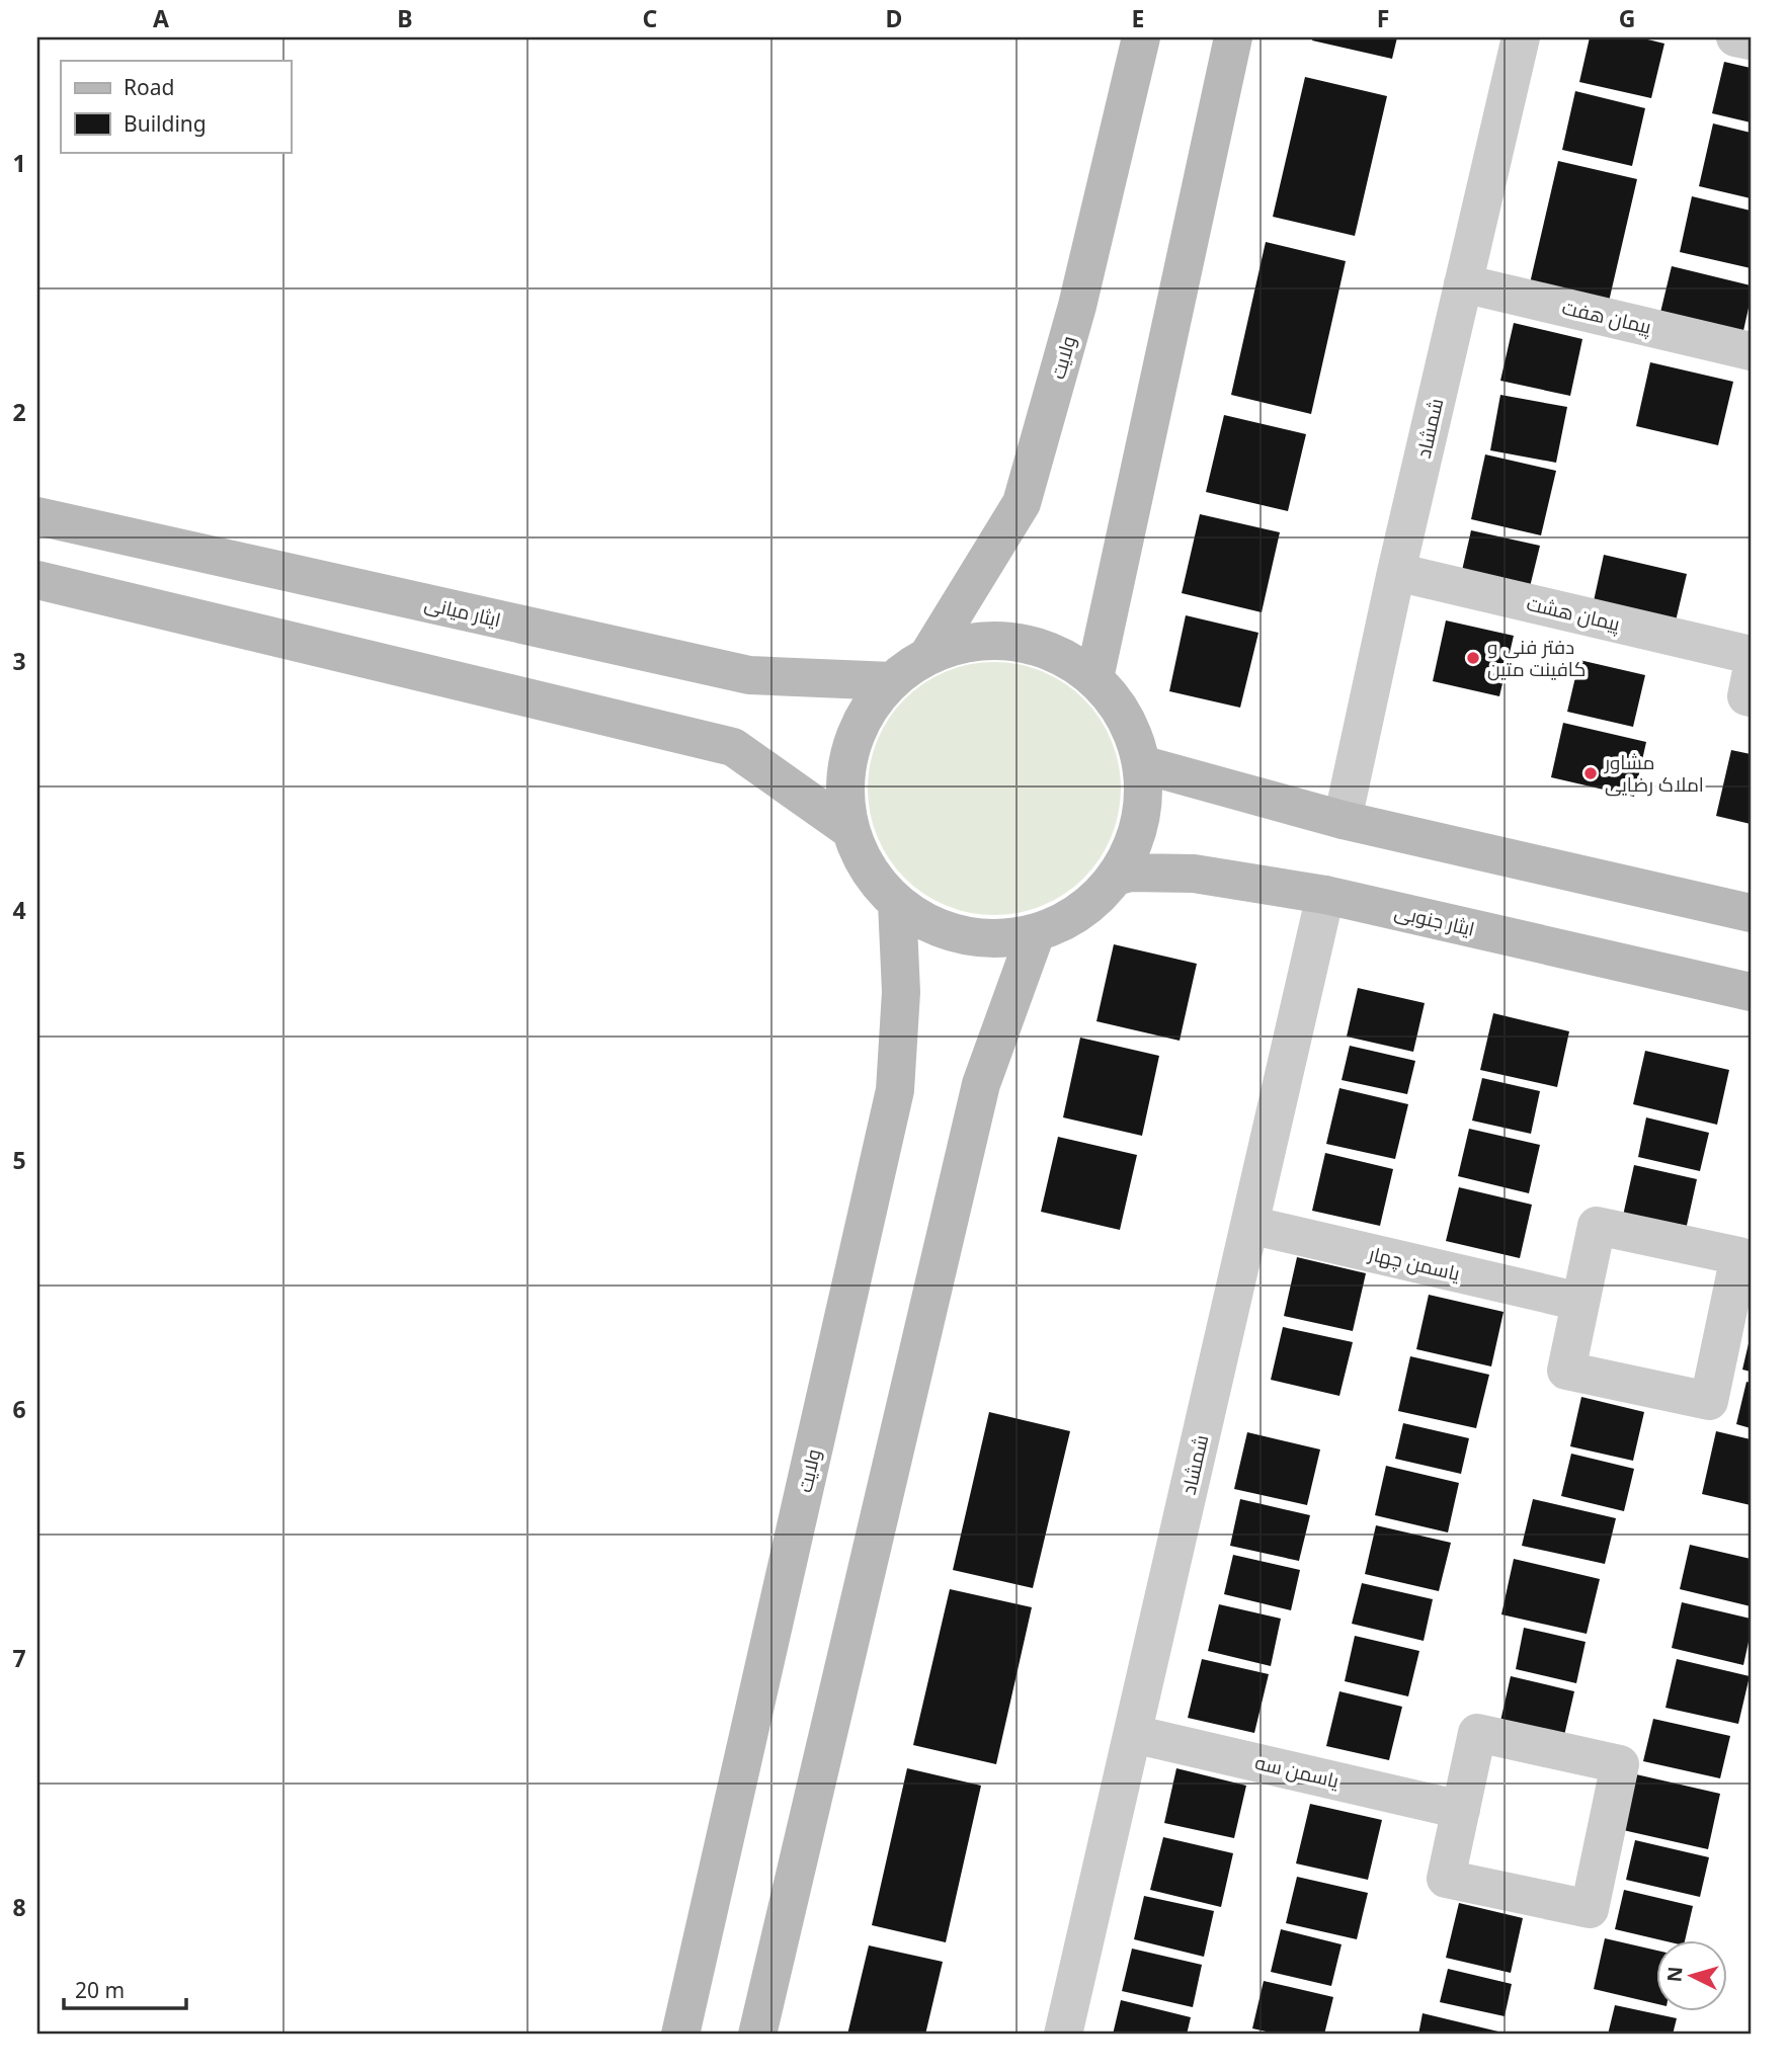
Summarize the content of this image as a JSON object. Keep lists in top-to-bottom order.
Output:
{
  "streets": {
    "main road": ["ولایت", "ایثار میانی", "ایثار جنوبی"],
    "street": [
      "پیمان هفت",
      "شمشاد",
      "پیمان هشت",
      "یاسمن چهار",
      "یاسمن سه"
    ]
  },
  "crossings": [
    ["پیمان هفت", "شمشاد"],
    ["شمشاد", "پیمان هشت"],
    ["شمشاد", "ایثار جنوبی"],
    ["شمشاد", "یاسمن چهار"],
    ["شمشاد", "یاسمن سه"]
  ],
  "places": ["دفتر فنی و کافینت متین", "مشاور املاک رضایی"],
  "legend": ["Road", "Building"],
  "scale_bar": "20 m",
  "north": "left",
  "grid": {
    "columns": [
      "A",
      "B",
      "C",
      "D",
      "E",
      "F",
      "G"
    ],
    "rows": [
      "1",
      "2",
      "3",
      "4",
      "5",
      "6",
      "7",
      "8"
    ]
  }
}
